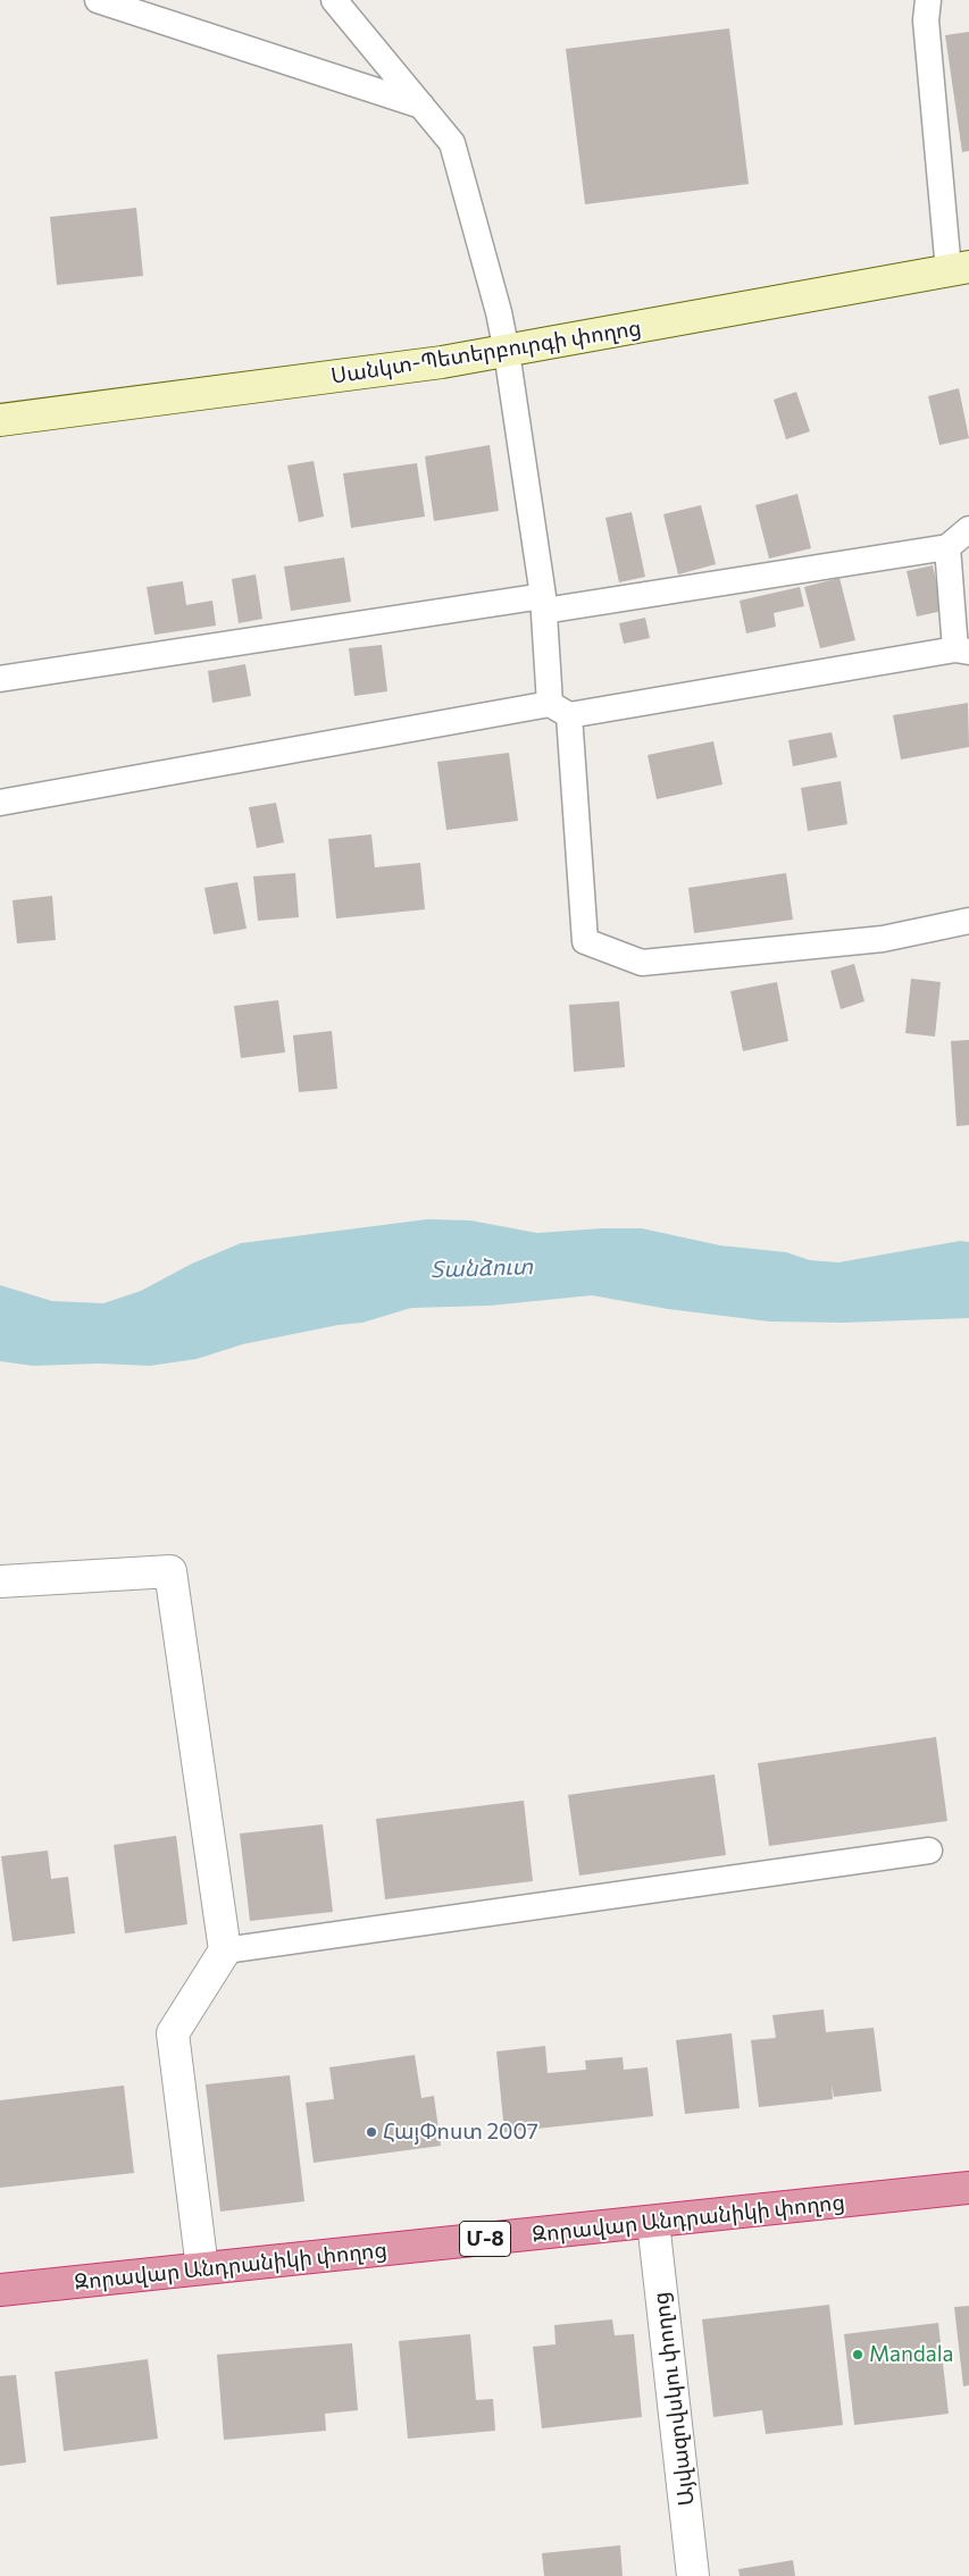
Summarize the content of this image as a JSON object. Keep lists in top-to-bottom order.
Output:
{
  "streets": {
    "highway": ["Զորավար Անդրանիկի փողոց", "Մ-8"],
    "street": ["Սանկտ-Պետերբուրգի փողոց", "Այվազովսկու փողոց"]
  },
  "crossings": [
    ["Զորավար Անդրանիկի փողոց", "Այվազովսկու փողոց"]
  ],
  "water": ["Տանձուտ"],
  "places": ["ՀայՓոստ 2007", "Mandala"]
}
